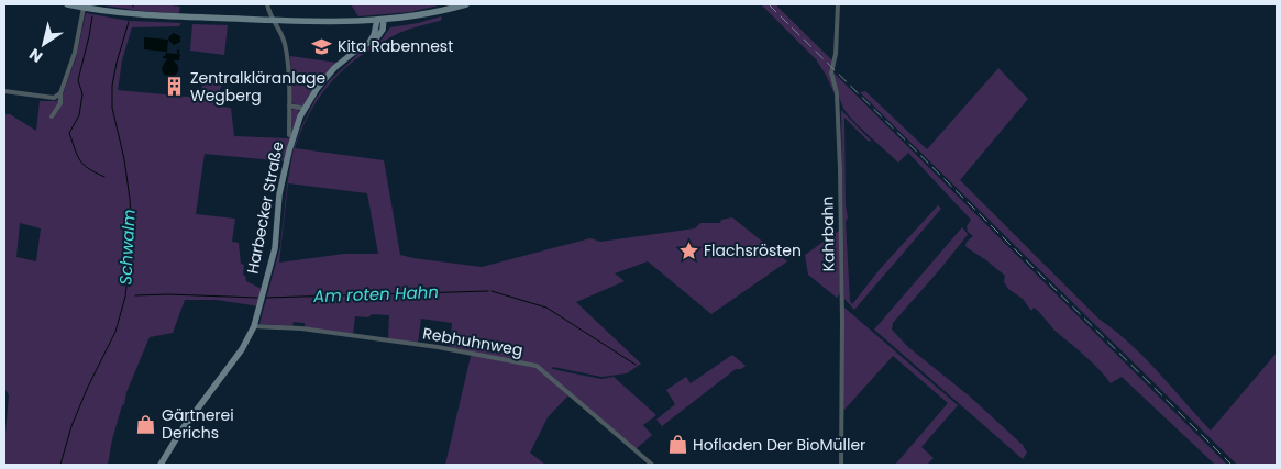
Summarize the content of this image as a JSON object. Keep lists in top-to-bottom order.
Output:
{
  "streets": {
    "main road": ["Harbecker Straße"],
    "street": ["Kahrbahn", "Rebhuhnweg"]
  },
  "crossings": [
    ["Harbecker Straße", "Rebhuhnweg"]
  ],
  "water": ["Schwalm", "Am roten Hahn"],
  "places": {
    "school or university": ["Kita Rabennest"],
    "building": ["Zentralkläranlage Wegberg"],
    "place": ["Flachsrösten"],
    "shop": ["Gärtnerei Derichs", "Hofladen Der BioMüller"]
  },
  "north": "bottom left"
}
